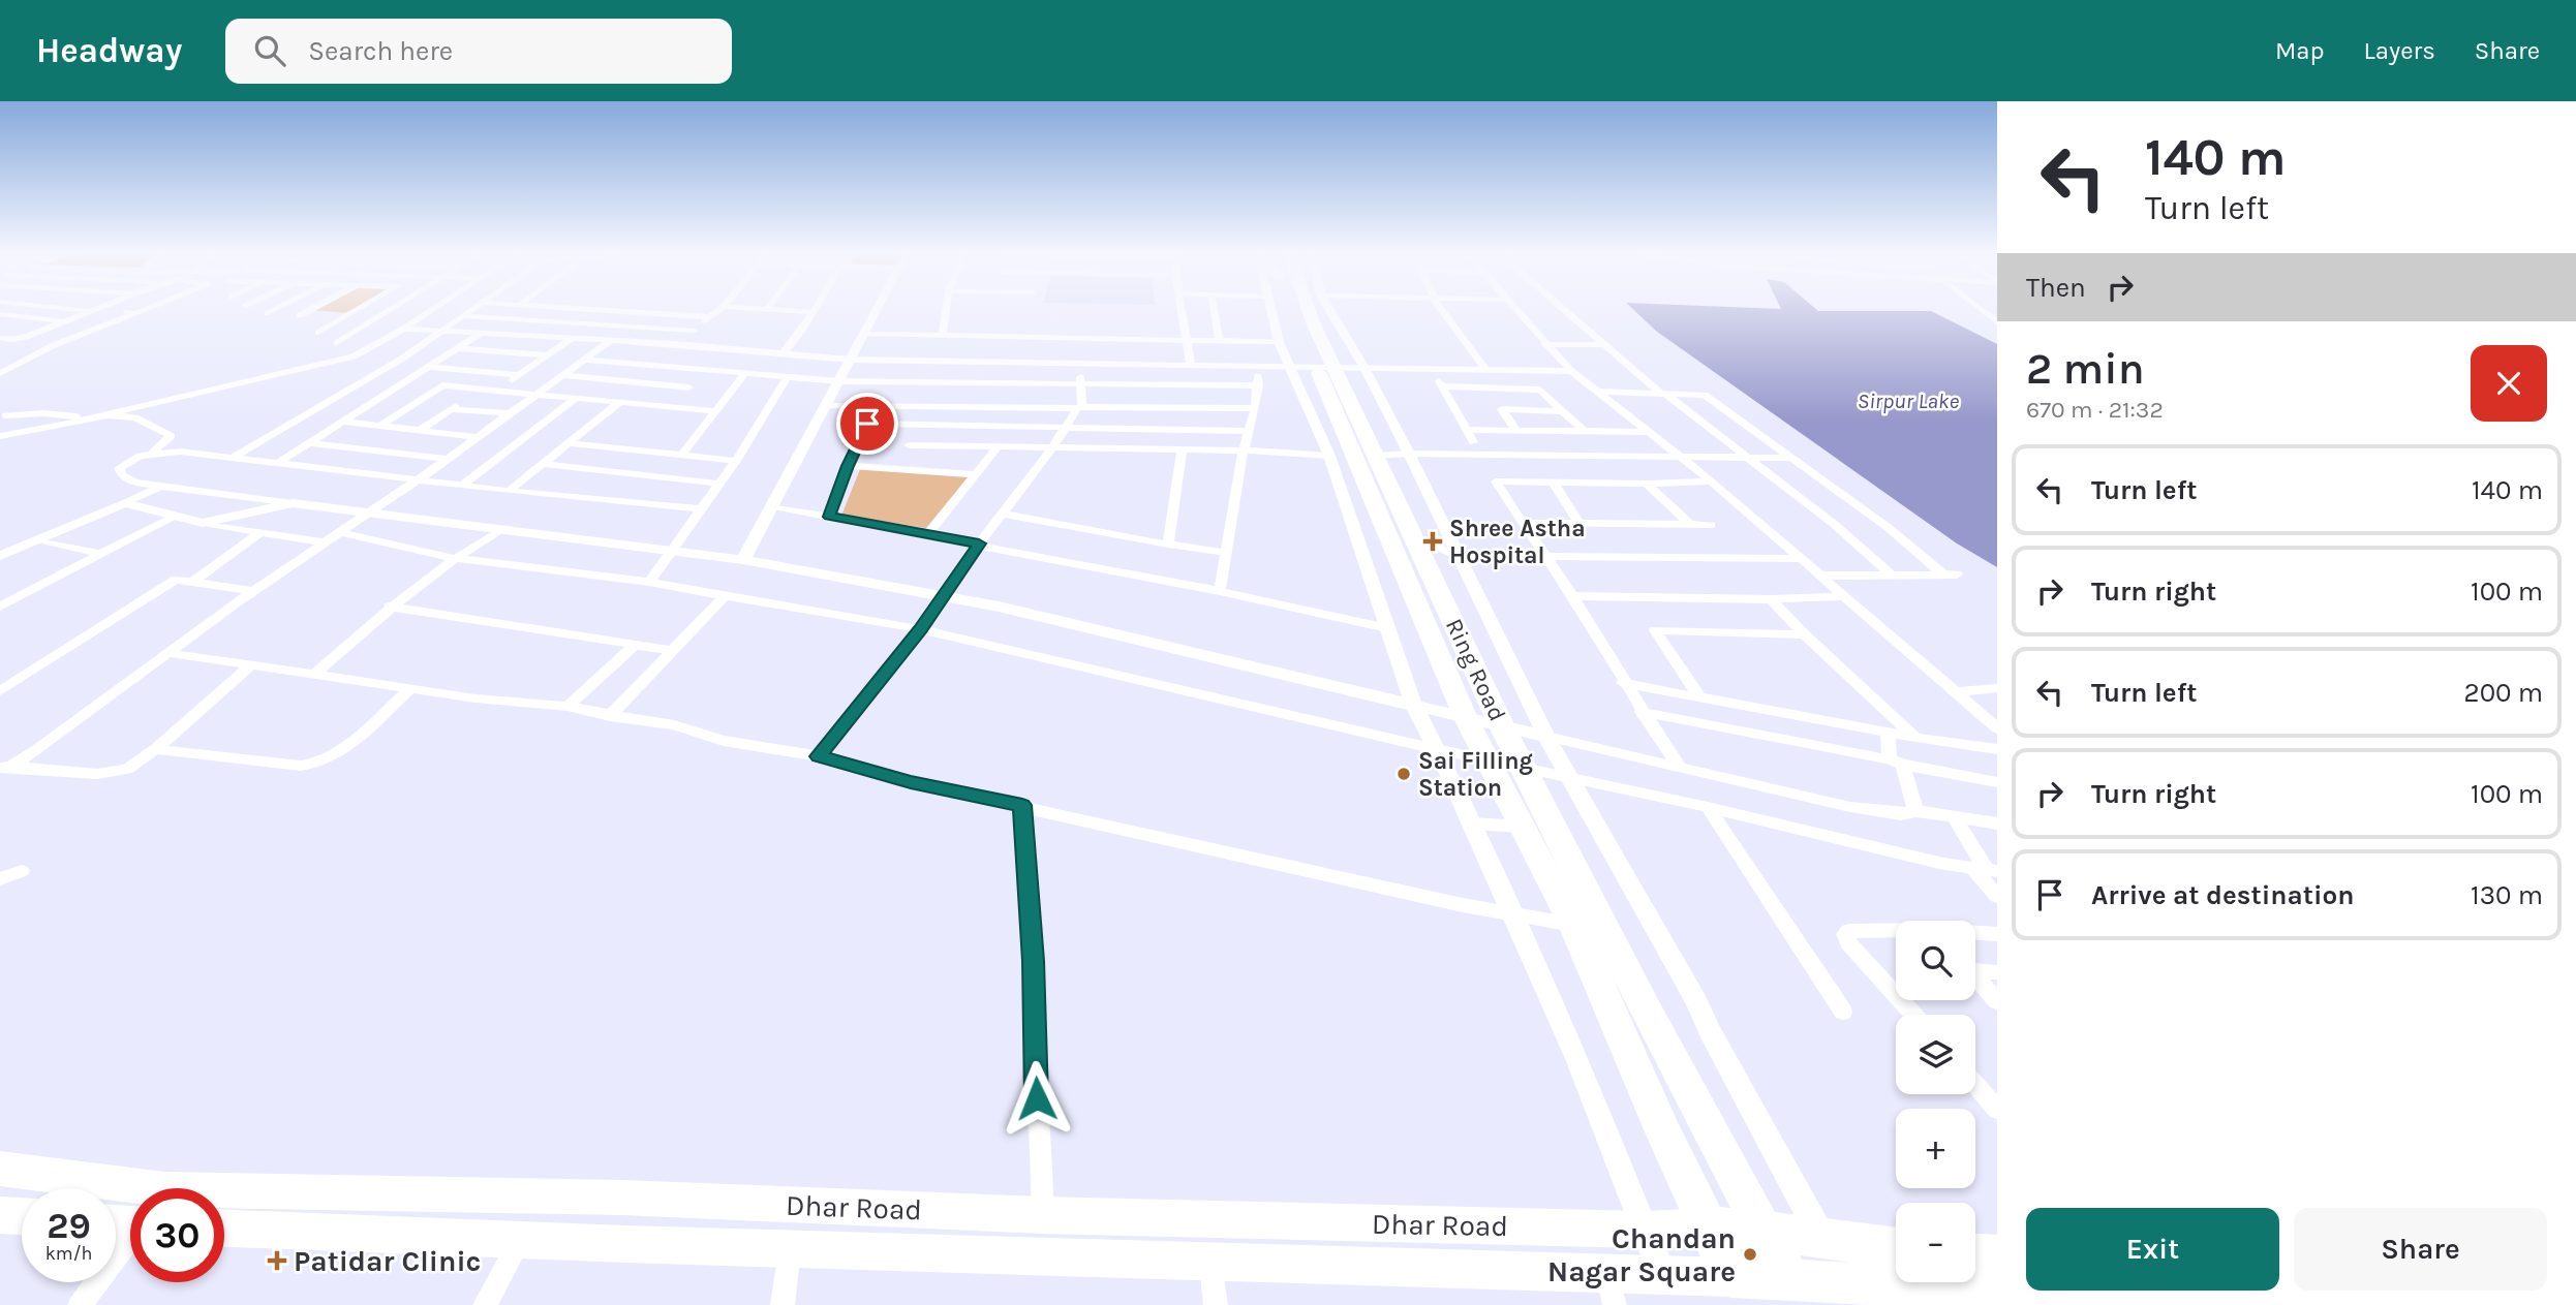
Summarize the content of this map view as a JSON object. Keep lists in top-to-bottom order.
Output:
{
  "streets": {
    "highway": ["Ring Road"],
    "main road": ["Dhar Road"]
  },
  "crossings": [
    ["Ring Road", "Dhar Road"]
  ],
  "water": ["Sirpur Lake"],
  "places": {
    "health": ["Shree Astha Hospital", "Patidar Clinic"],
    "other": ["Sai Filling Station", "Chandan Nagar Square"]
  },
  "page": {
    "header": "Headway",
    "search": "Search here",
    "nav": ["Map", "Layers", "Share"],
    "turn": ["140 m", "Turn left"],
    "then": "Then",
    "heading": ["2 min", "670 m · 21:32"],
    "list": [
      {
        "name": "Turn left",
        "value": "140 m"
      },
      {
        "name": "Turn right",
        "value": "100 m"
      },
      {
        "name": "Turn left",
        "value": "200 m"
      },
      {
        "name": "Turn right",
        "value": "100 m"
      },
      {
        "name": "Arrive at destination",
        "value": "130 m"
      }
    ],
    "map_buttons": ["+", "−"],
    "speed": "29 km/h",
    "limit": "30",
    "buttons": ["Exit", "Share"]
  }
}
